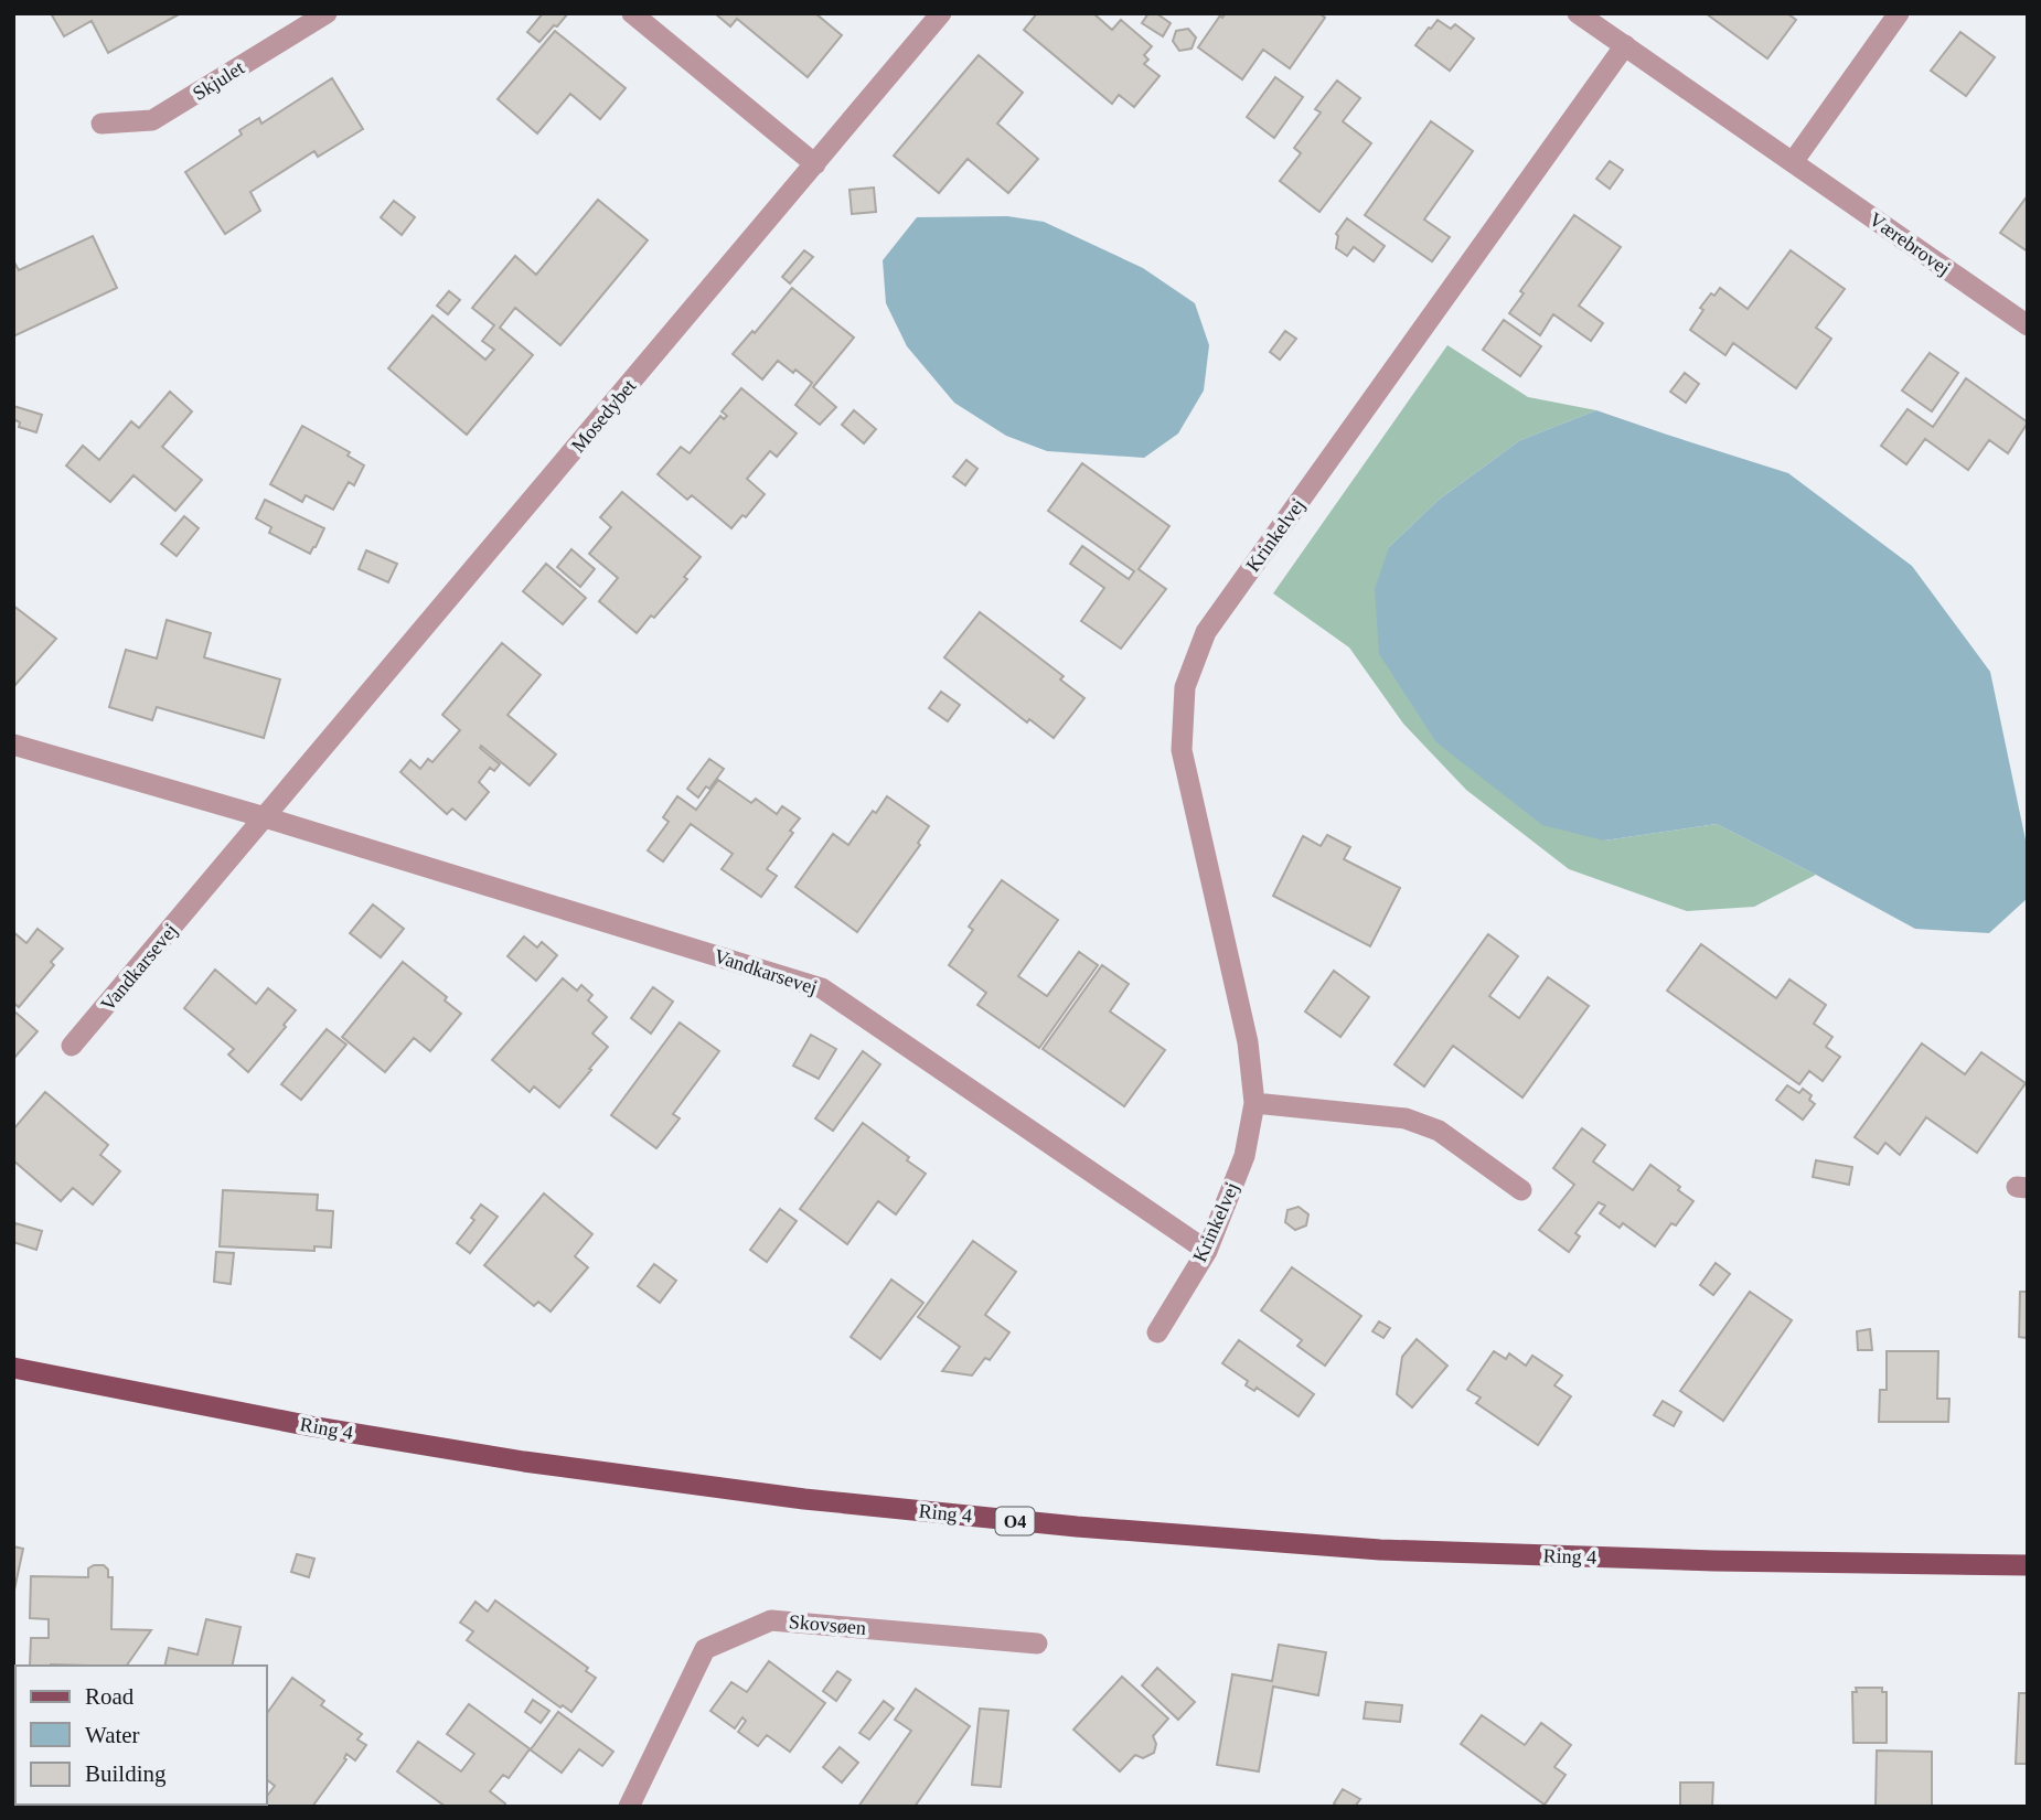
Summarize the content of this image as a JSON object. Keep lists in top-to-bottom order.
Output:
{
  "streets": {
    "main road": ["Ring 4", "O4"],
    "street": [
      "Skjulet",
      "Værebrovej",
      "Mosedybet",
      "Krinkelvej",
      "Vandkarsevej",
      "Skovsøen"
    ]
  },
  "crossings": [
    ["Værebrovej", "Krinkelvej"],
    ["Mosedybet", "Vandkarsevej"],
    ["Krinkelvej", "Vandkarsevej"]
  ],
  "legend": ["Road", "Water", "Building"]
}
